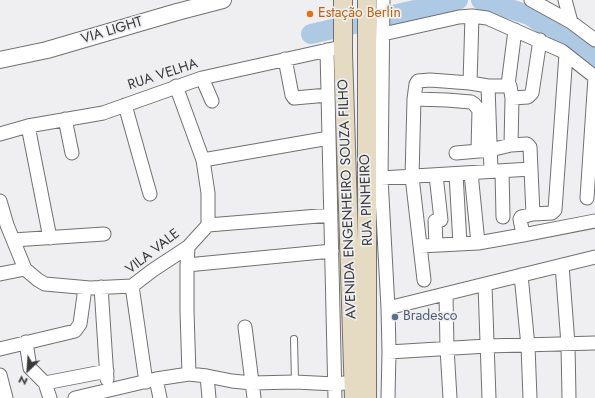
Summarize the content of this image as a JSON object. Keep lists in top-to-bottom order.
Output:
{
  "streets": {
    "main road": ["AVENIDA ENGENHEIRO SOUZA FILHO"],
    "street": [
      "VIA LIGHT",
      "RUA VELHA",
      "RUA PINHEIRO",
      "VILA VALE"
    ]
  },
  "crossings": [
    ["RUA VELHA", "AVENIDA ENGENHEIRO SOUZA FILHO"],
    ["AVENIDA ENGENHEIRO SOUZA FILHO", "RUA PINHEIRO"]
  ],
  "places": ["Estação Berlin", "Bradesco"],
  "north": "bottom left"
}
